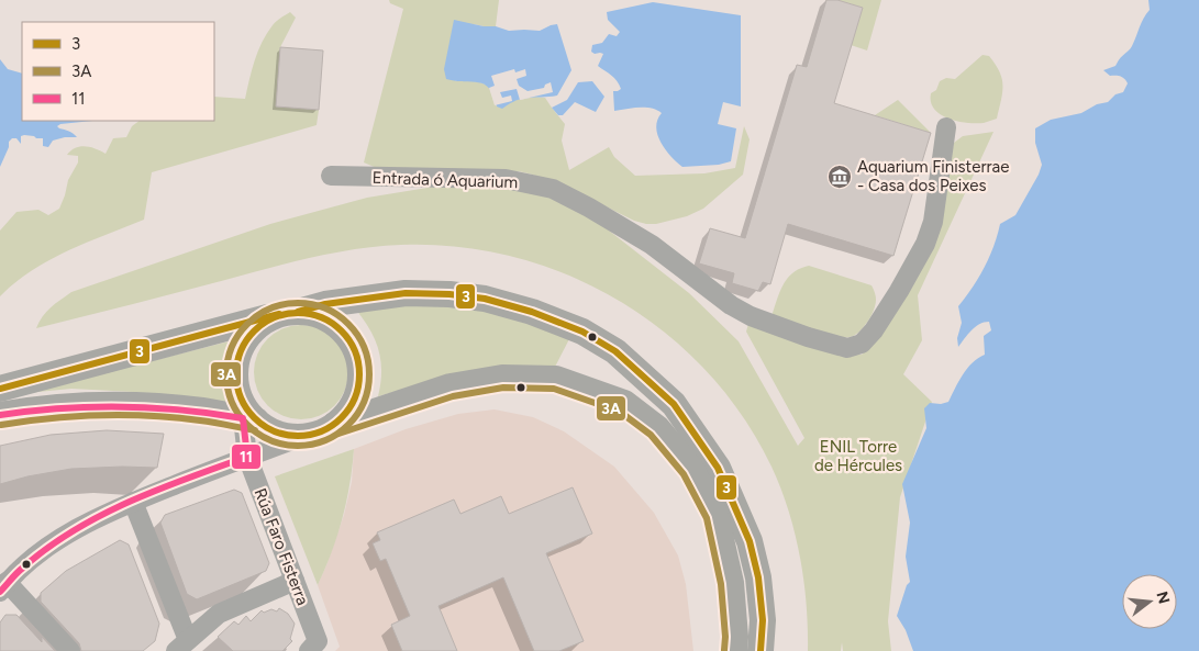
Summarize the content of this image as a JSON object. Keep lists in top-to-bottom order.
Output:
{
  "streets": {
    "street": ["Entrada ó Aquarium", "Rúa Faro Fisterra"]
  },
  "parks": ["ENIL Torre de Hércules"],
  "places": {
    "museum": ["Aquarium Finisterrae - Casa dos Peixes"]
  },
  "lines": ["transit line 3", "transit line 3A", "transit line 11"],
  "legend": ["3", "3A", "11"],
  "north": "right"
}
